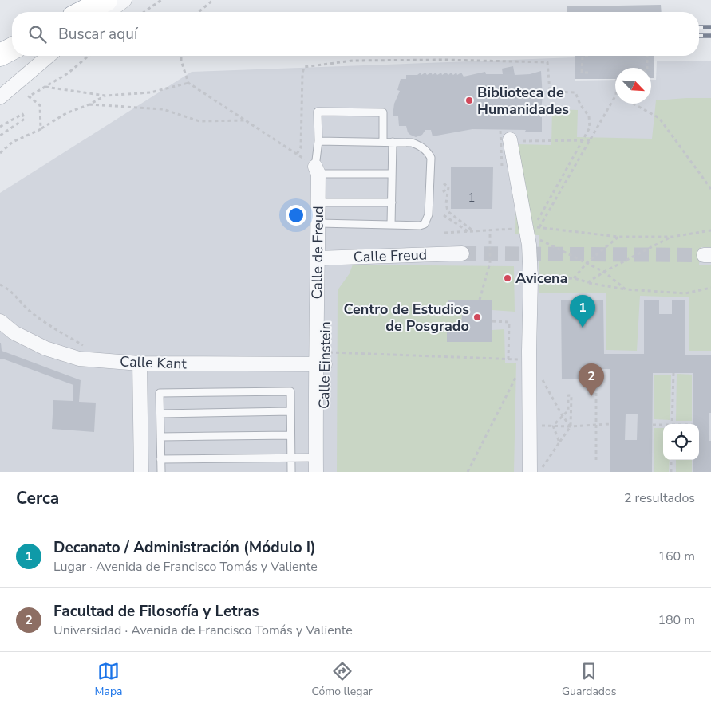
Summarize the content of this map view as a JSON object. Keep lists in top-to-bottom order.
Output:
{
  "streets": {
    "street": [
      "Calle de Freud",
      "Calle Freud",
      "Calle Kant",
      "Calle Einstein"
    ]
  },
  "crossings": [
    ["Calle de Freud", "Calle Freud"],
    ["Calle de Freud", "Calle Kant"],
    ["Calle de Freud", "Calle Einstein"],
    ["Calle Kant", "Calle Einstein"]
  ],
  "places": ["Biblioteca de Humanidades", "Avicena", "Centro de Estudios de Posgrado"],
  "house_numbers": ["1"],
  "north": "bottom right",
  "page": {
    "search": "Buscar aquí",
    "pins": ["1", "2"],
    "heading": ["Cerca", "2 resultados"],
    "list": [
      {
        "mark": "1",
        "name": "Decanato / Administración (Módulo I)",
        "note": "Lugar · Avenida de Francisco Tomás y Valiente",
        "value": "160 m"
      },
      {
        "mark": "2",
        "name": "Facultad de Filosofía y Letras",
        "note": "Universidad · Avenida de Francisco Tomás y Valiente",
        "value": "180 m"
      }
    ],
    "nav": ["Mapa", "Cómo llegar", "Guardados"]
  }
}
